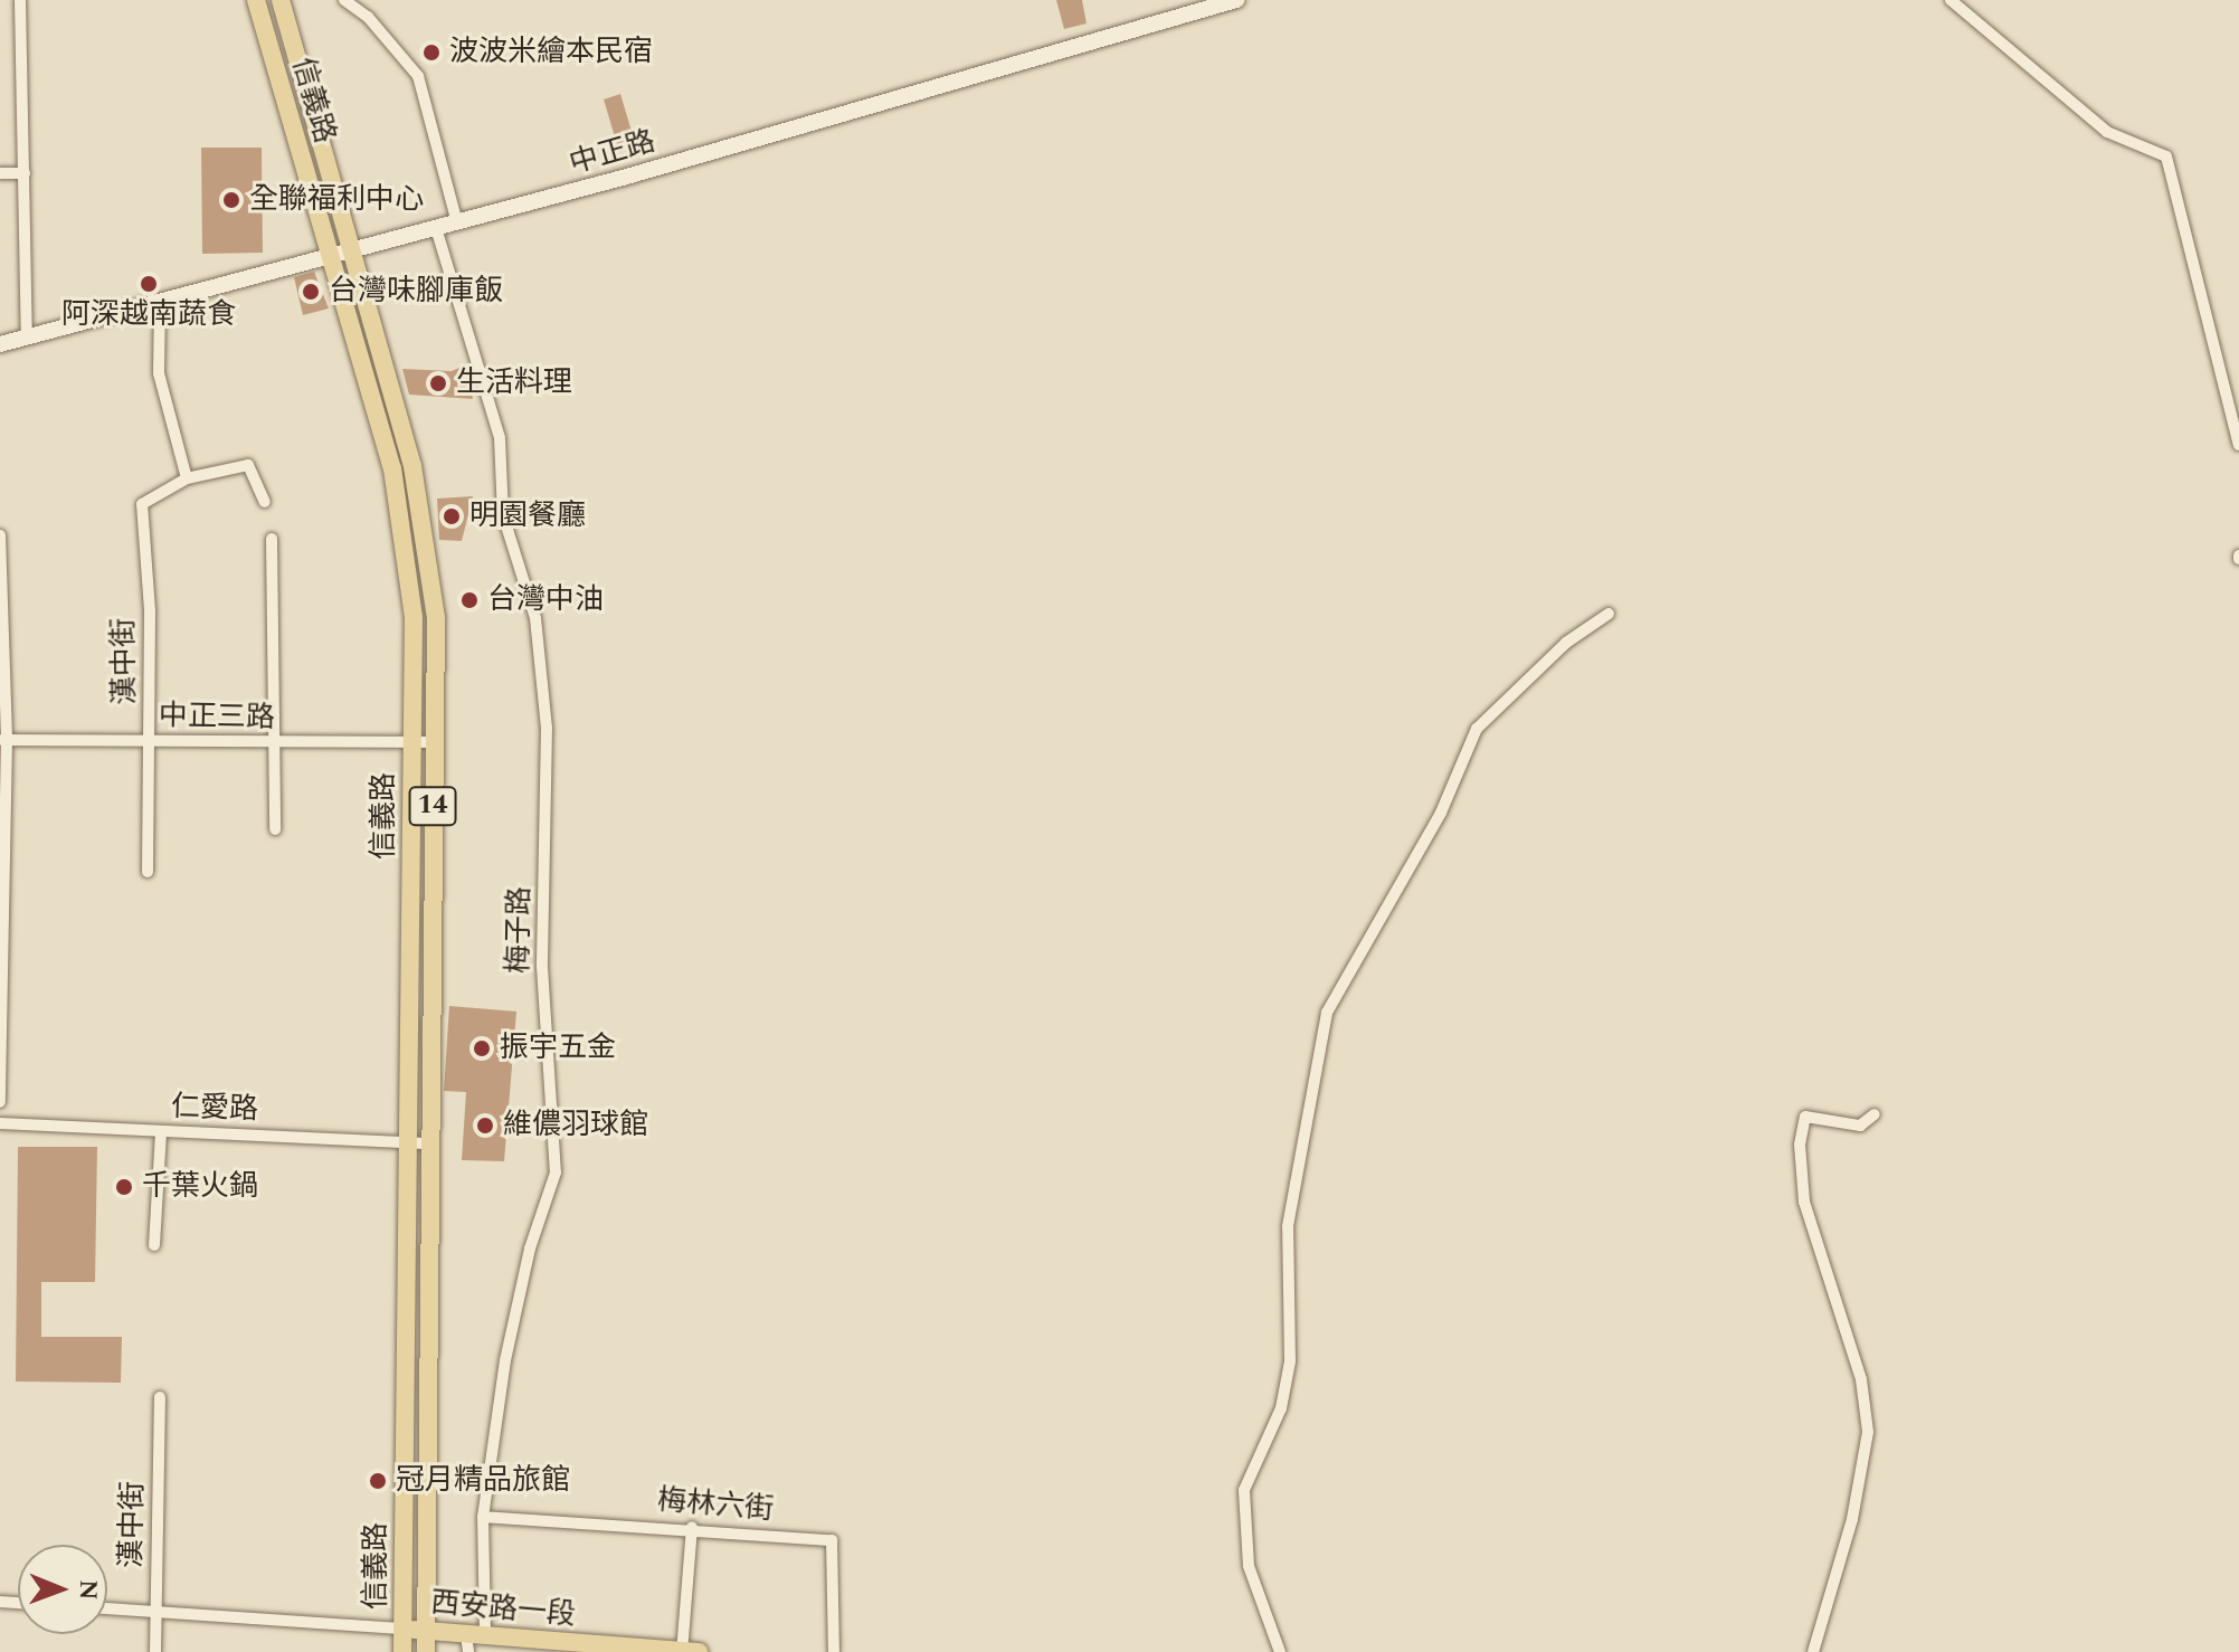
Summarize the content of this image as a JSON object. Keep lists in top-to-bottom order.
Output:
{
  "streets": {
    "main road": ["信義路", "14", "西安路一段"],
    "street": [
      "中正路",
      "漢中街",
      "中正三路",
      "梅子路",
      "仁愛路",
      "梅林六街"
    ]
  },
  "crossings": [
    ["信義路", "中正路"],
    ["信義路", "中正三路"],
    ["信義路", "仁愛路"],
    ["信義路", "西安路一段"],
    ["中正路", "梅子路"],
    ["漢中街", "中正三路"],
    ["漢中街", "西安路一段"],
    ["梅子路", "梅林六街"],
    ["梅子路", "西安路一段"]
  ],
  "places": [
    "波波米繪本民宿",
    "全聯福利中心",
    "阿深越南蔬食",
    "台灣味腳庫飯",
    "生活料理",
    "明園餐廳",
    "台灣中油",
    "振宇五金",
    "維儂羽球館",
    "千葉火鍋",
    "冠月精品旅館"
  ],
  "north": "right"
}
